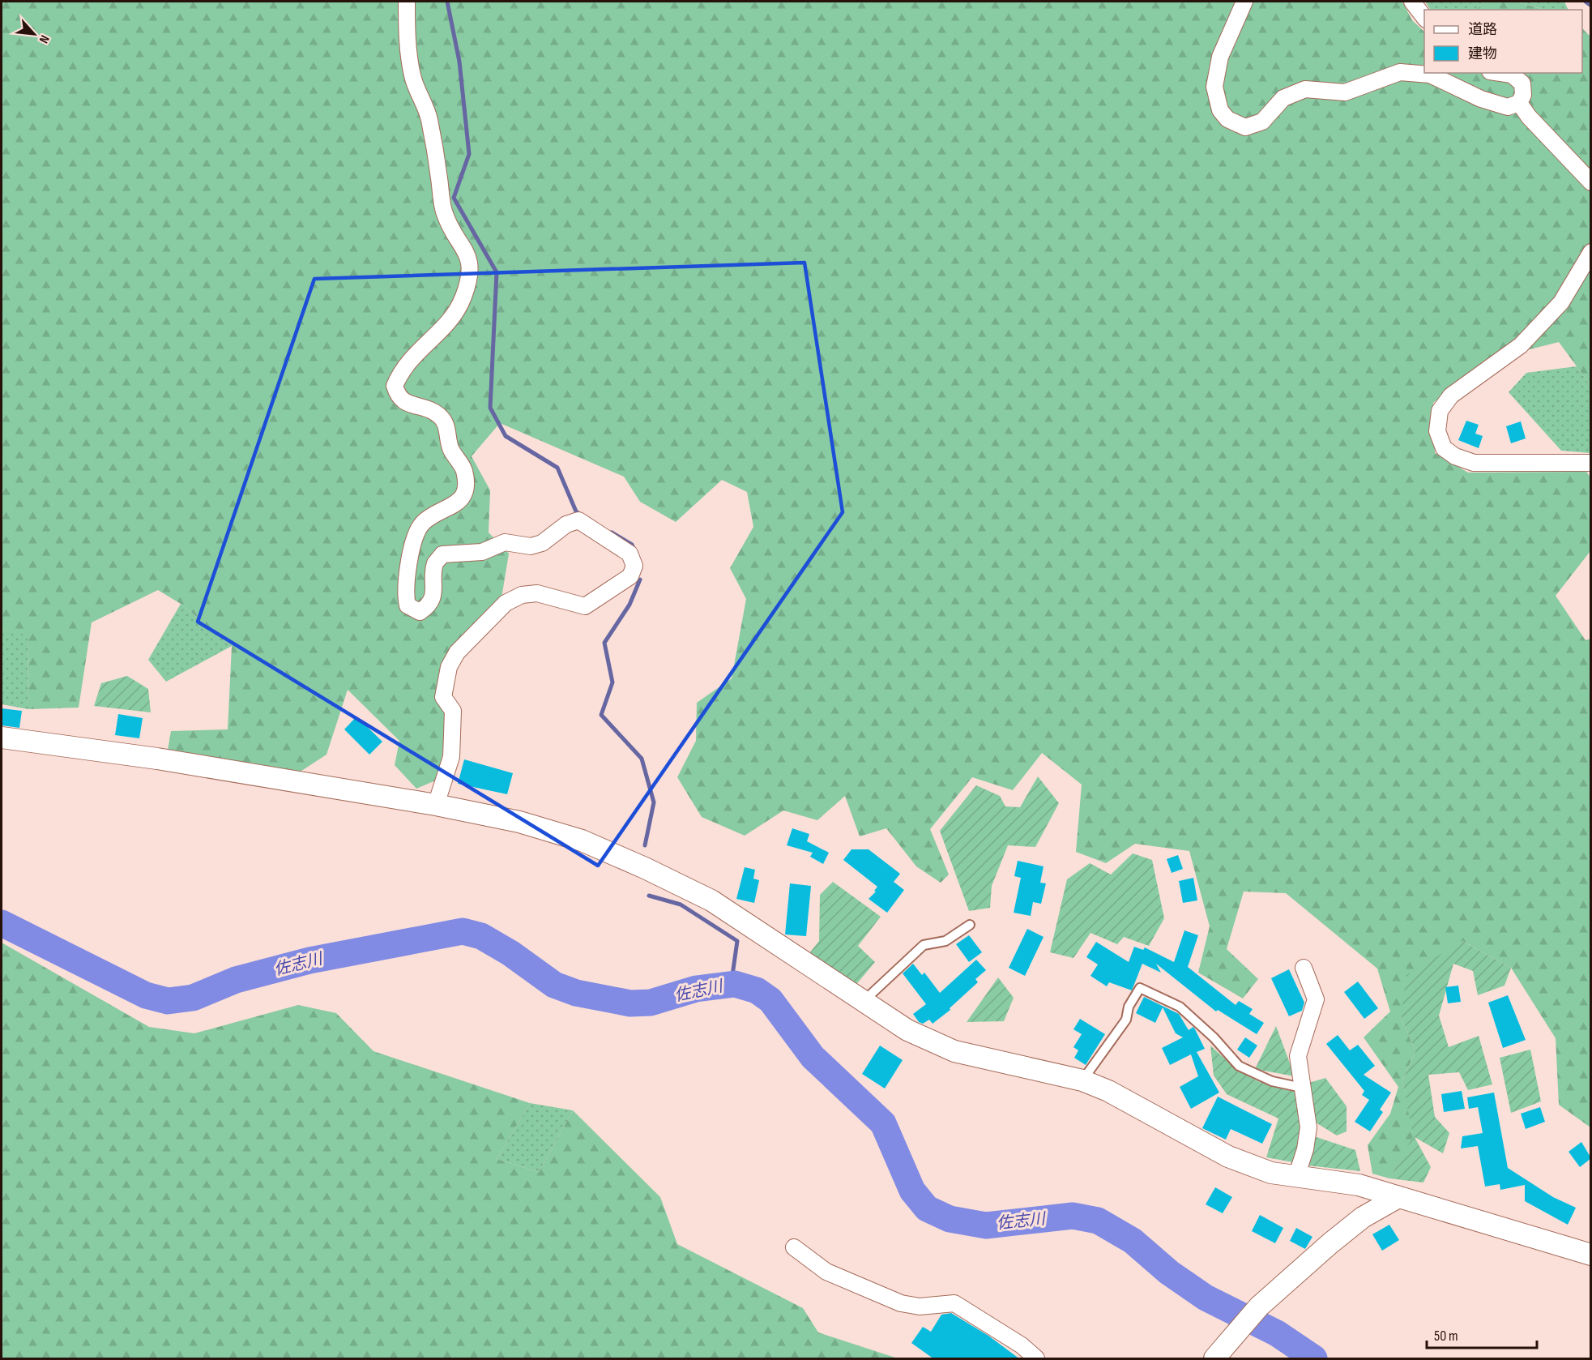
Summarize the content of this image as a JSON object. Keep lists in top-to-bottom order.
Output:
{
  "water": ["佐志川"],
  "legend": ["道路", "建物"],
  "scale_bar": "50 m",
  "north": "bottom right"
}
